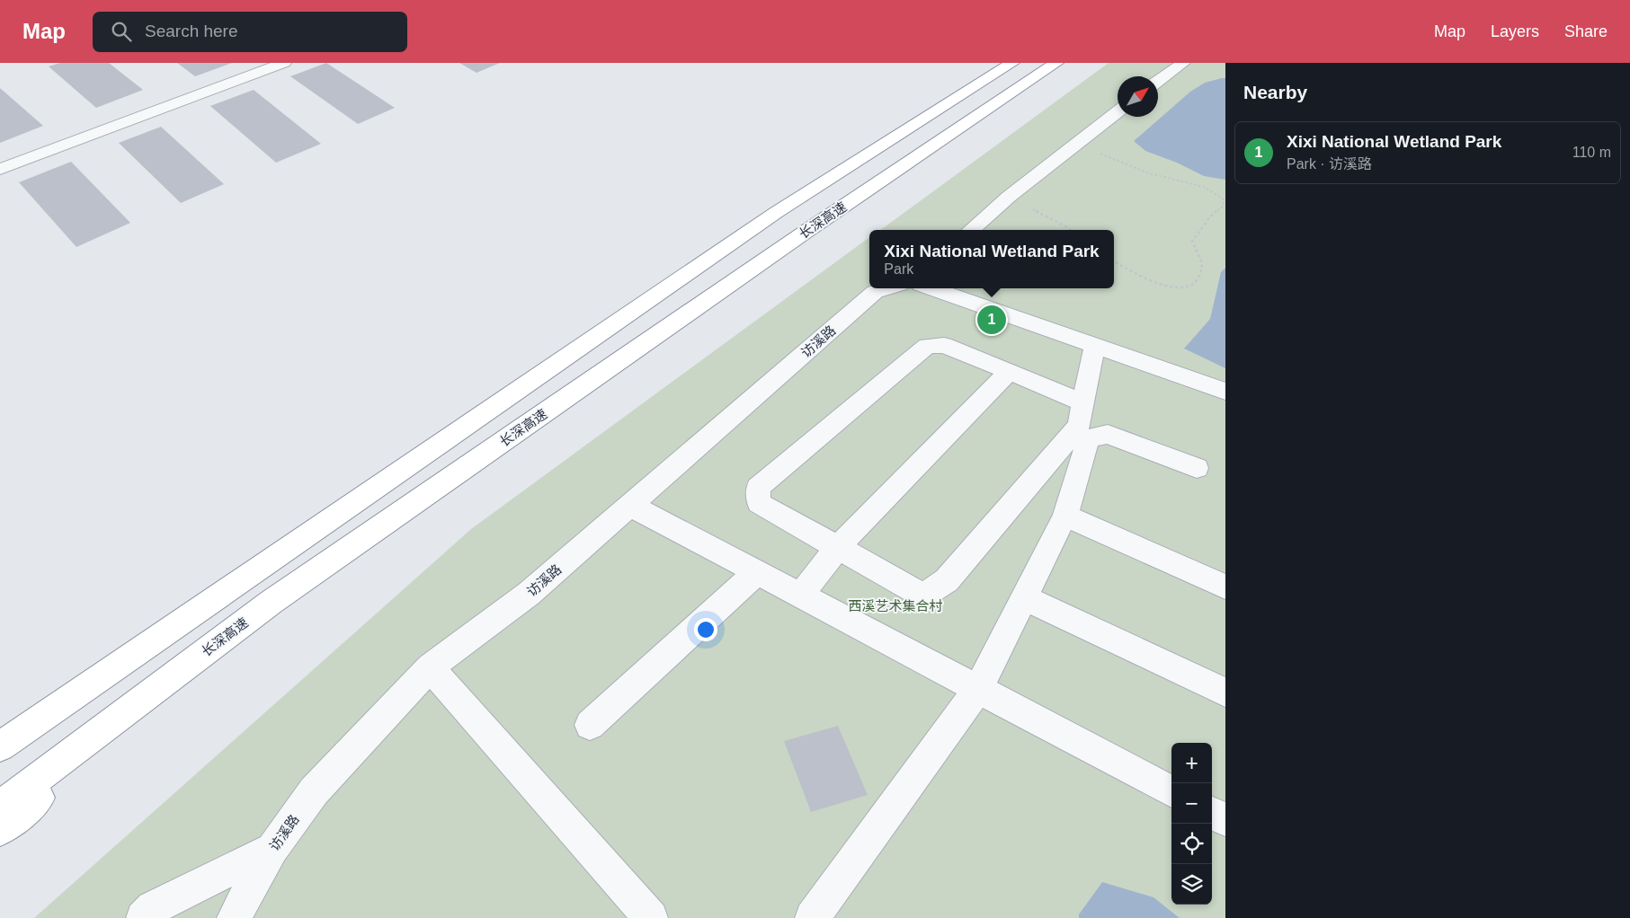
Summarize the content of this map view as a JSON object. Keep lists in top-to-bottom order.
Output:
{
  "streets": {
    "highway": ["长深高速"],
    "street": ["访溪路"]
  },
  "parks": ["西溪艺术集合村"],
  "north": "top right",
  "page": {
    "header": "Map",
    "search": "Search here",
    "nav": ["Map", "Layers", "Share"],
    "heading": "Nearby",
    "list": [
      {
        "mark": "1",
        "name": "Xixi National Wetland Park",
        "note": "Park · 访溪路",
        "value": "110 m"
      }
    ],
    "popup": ["Xixi National Wetland Park", "Park"],
    "pins": "1",
    "map_buttons": ["+", "−"]
  }
}
